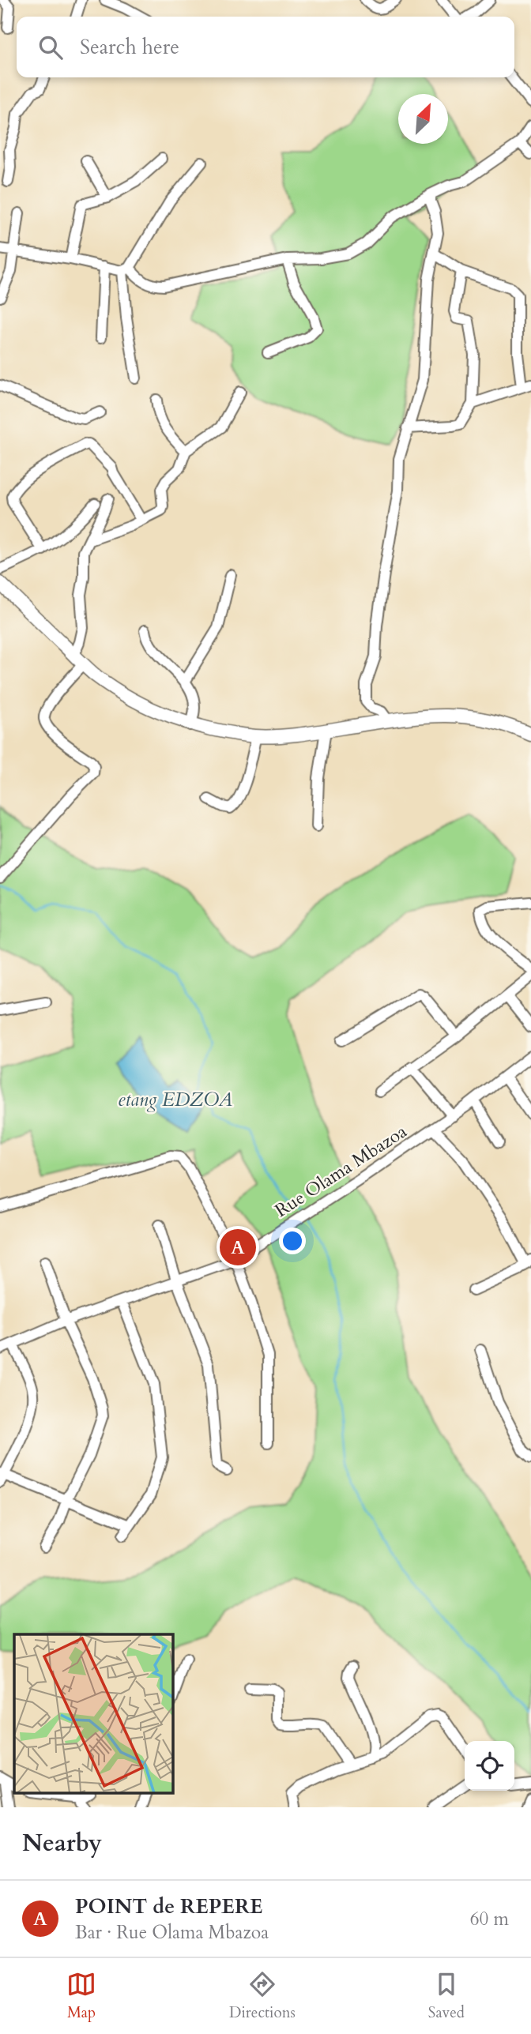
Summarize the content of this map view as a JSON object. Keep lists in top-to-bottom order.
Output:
{
  "streets": {
    "street": ["Rue Olama Mbazoa"]
  },
  "water": ["etang EDZOA"],
  "north": "top right",
  "page": {
    "search": "Search here",
    "pins": "A",
    "heading": "Nearby",
    "list": [
      {
        "mark": "A",
        "name": "POINT de REPERE",
        "note": "Bar · Rue Olama Mbazoa",
        "value": "60 m"
      }
    ],
    "nav": ["Map", "Directions", "Saved"]
  }
}
